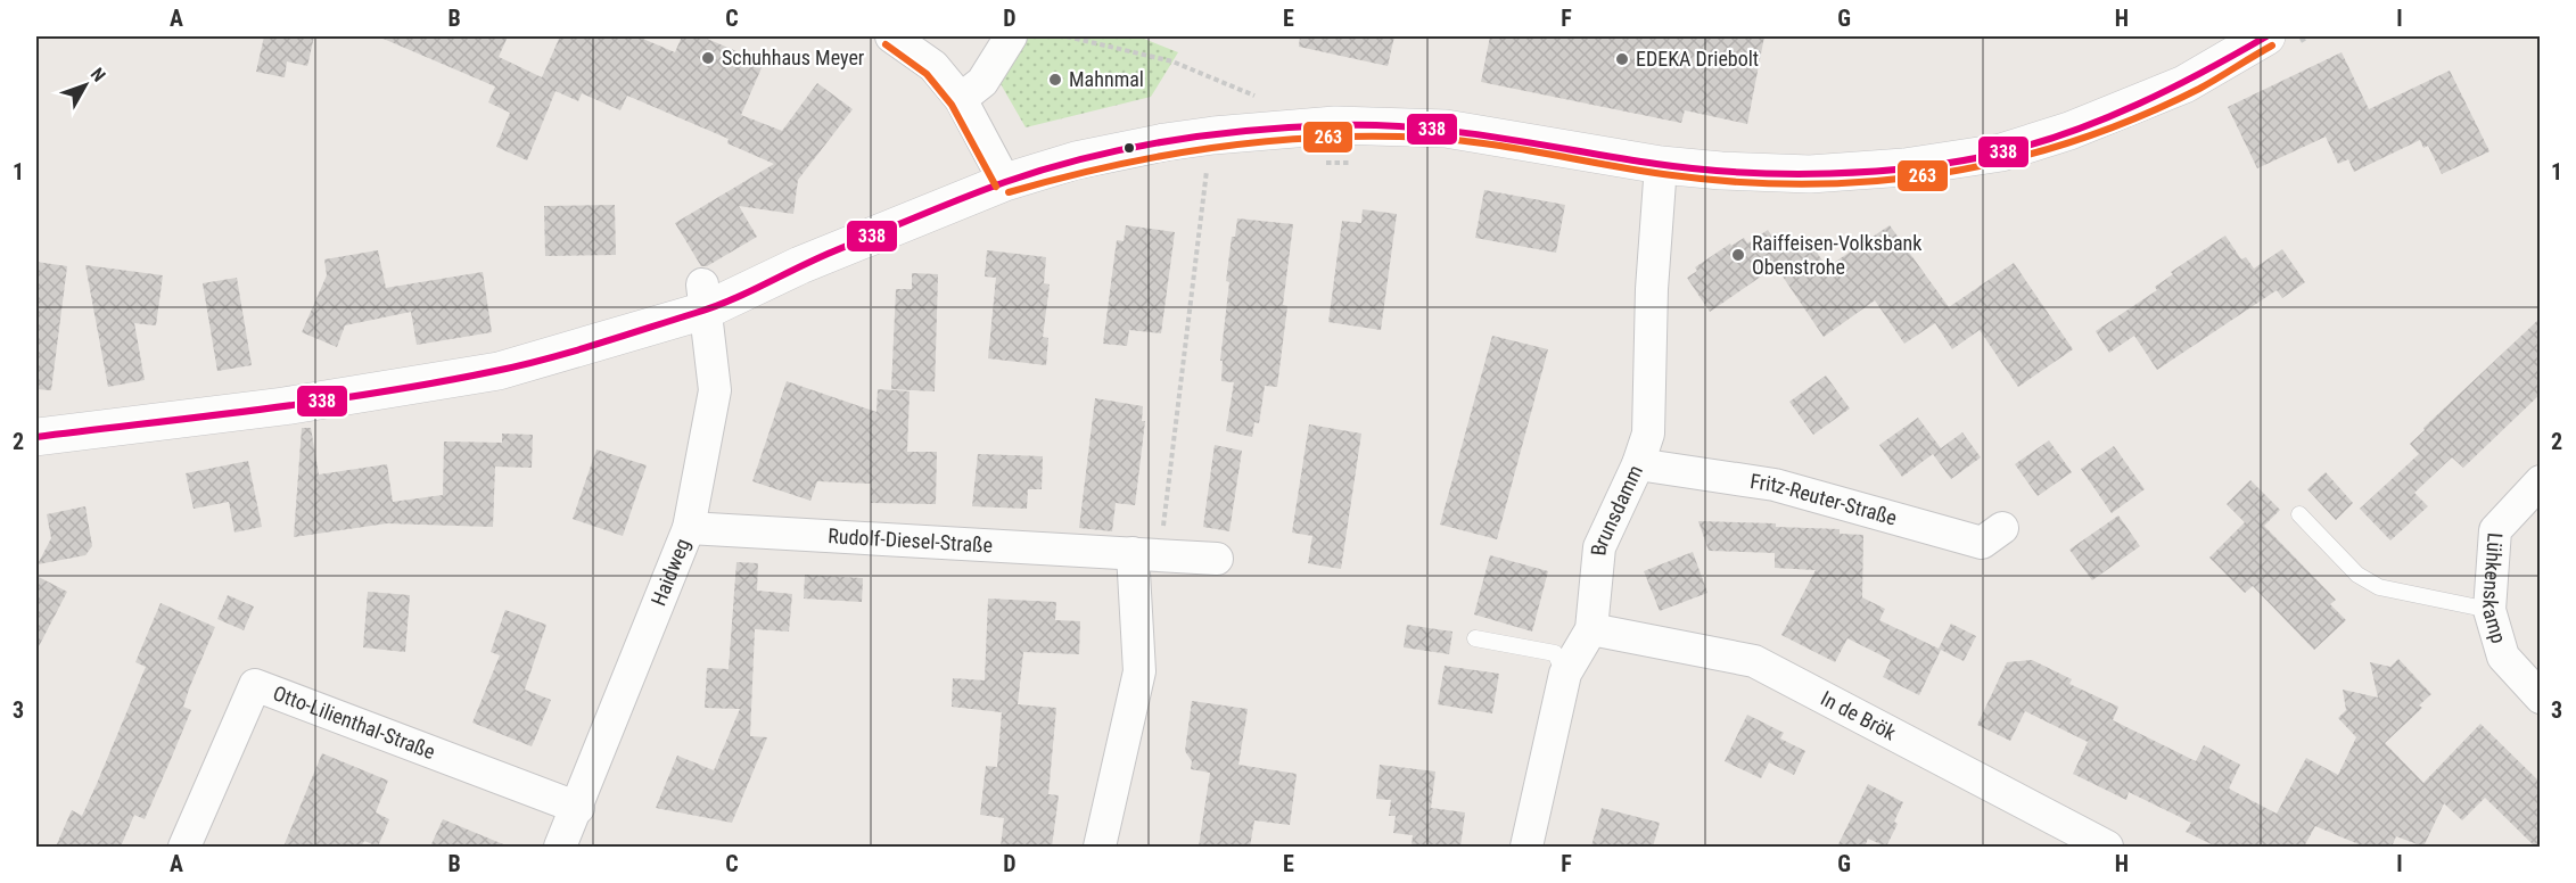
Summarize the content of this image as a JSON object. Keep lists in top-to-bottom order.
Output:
{
  "streets": {
    "street": [
      "Fritz-Reuter-Straße",
      "Brunsdamm",
      "Rudolf-Diesel-Straße",
      "Haidweg",
      "Lühkenskamp",
      "In de Brök",
      "Otto-Lilienthal-Straße"
    ]
  },
  "crossings": [
    ["Fritz-Reuter-Straße", "Brunsdamm"],
    ["Brunsdamm", "In de Brök"],
    ["Rudolf-Diesel-Straße", "Haidweg"],
    ["Haidweg", "Otto-Lilienthal-Straße"]
  ],
  "places": [
    "Schuhhaus Meyer",
    "EDEKA Driebolt",
    "Mahnmal",
    "Raiffeisen-Volksbank Obenstrohe"
  ],
  "lines": ["transit line 338", "transit line 263"],
  "north": "top right",
  "grid": {
    "columns": [
      "A",
      "B",
      "C",
      "D",
      "E",
      "F",
      "G",
      "H",
      "I"
    ],
    "rows": ["1", "2", "3"]
  }
}
